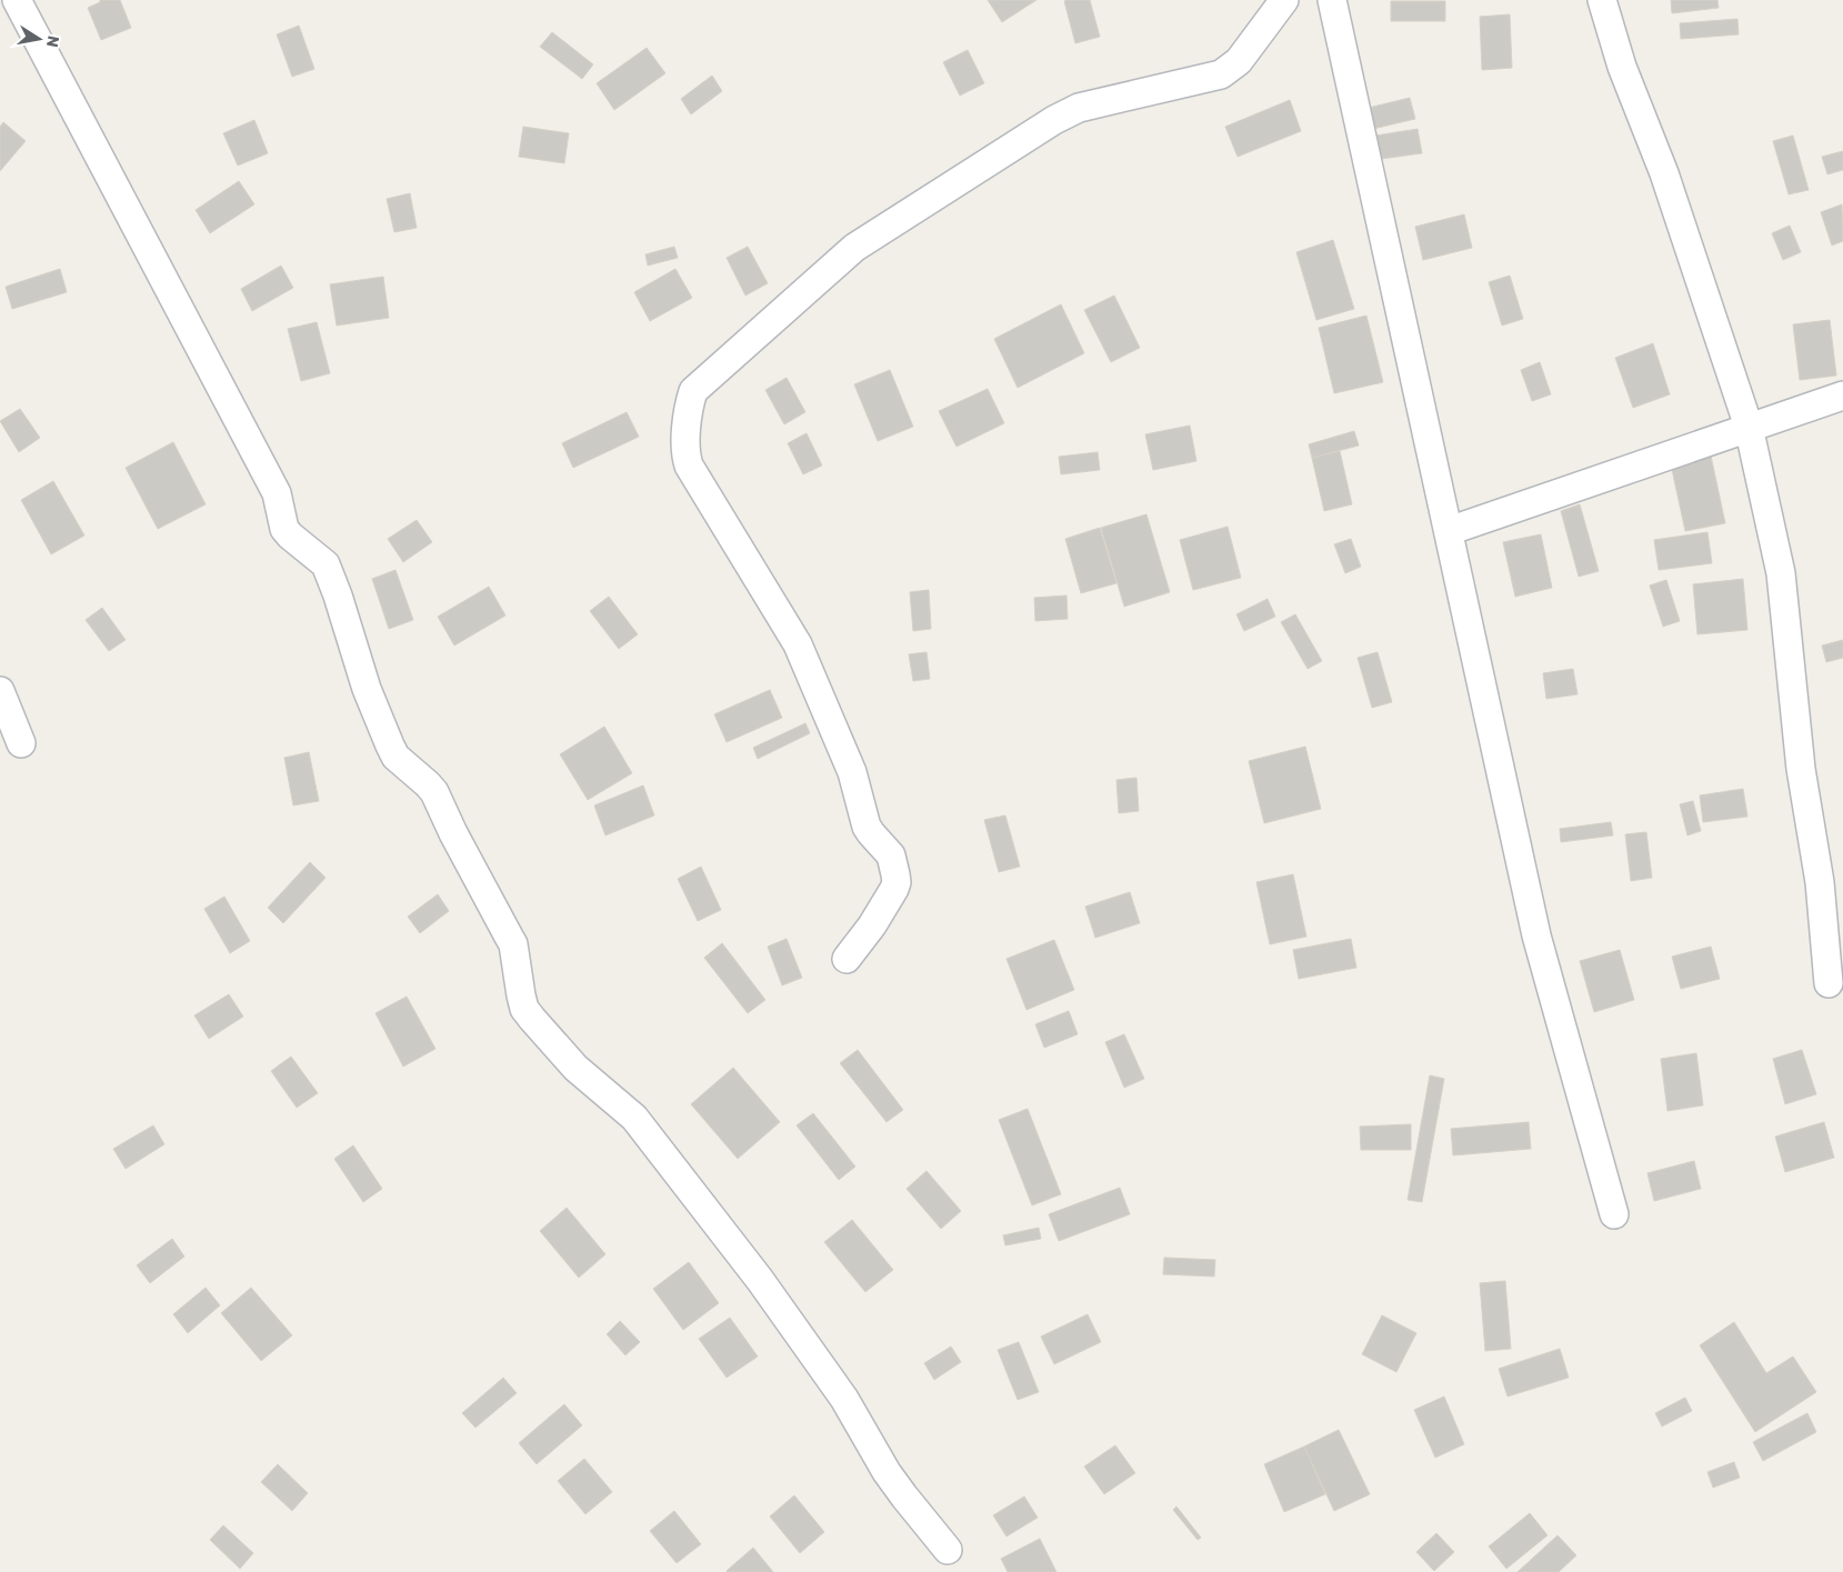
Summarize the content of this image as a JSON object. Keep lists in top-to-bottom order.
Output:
{
  "north": "right"
}
